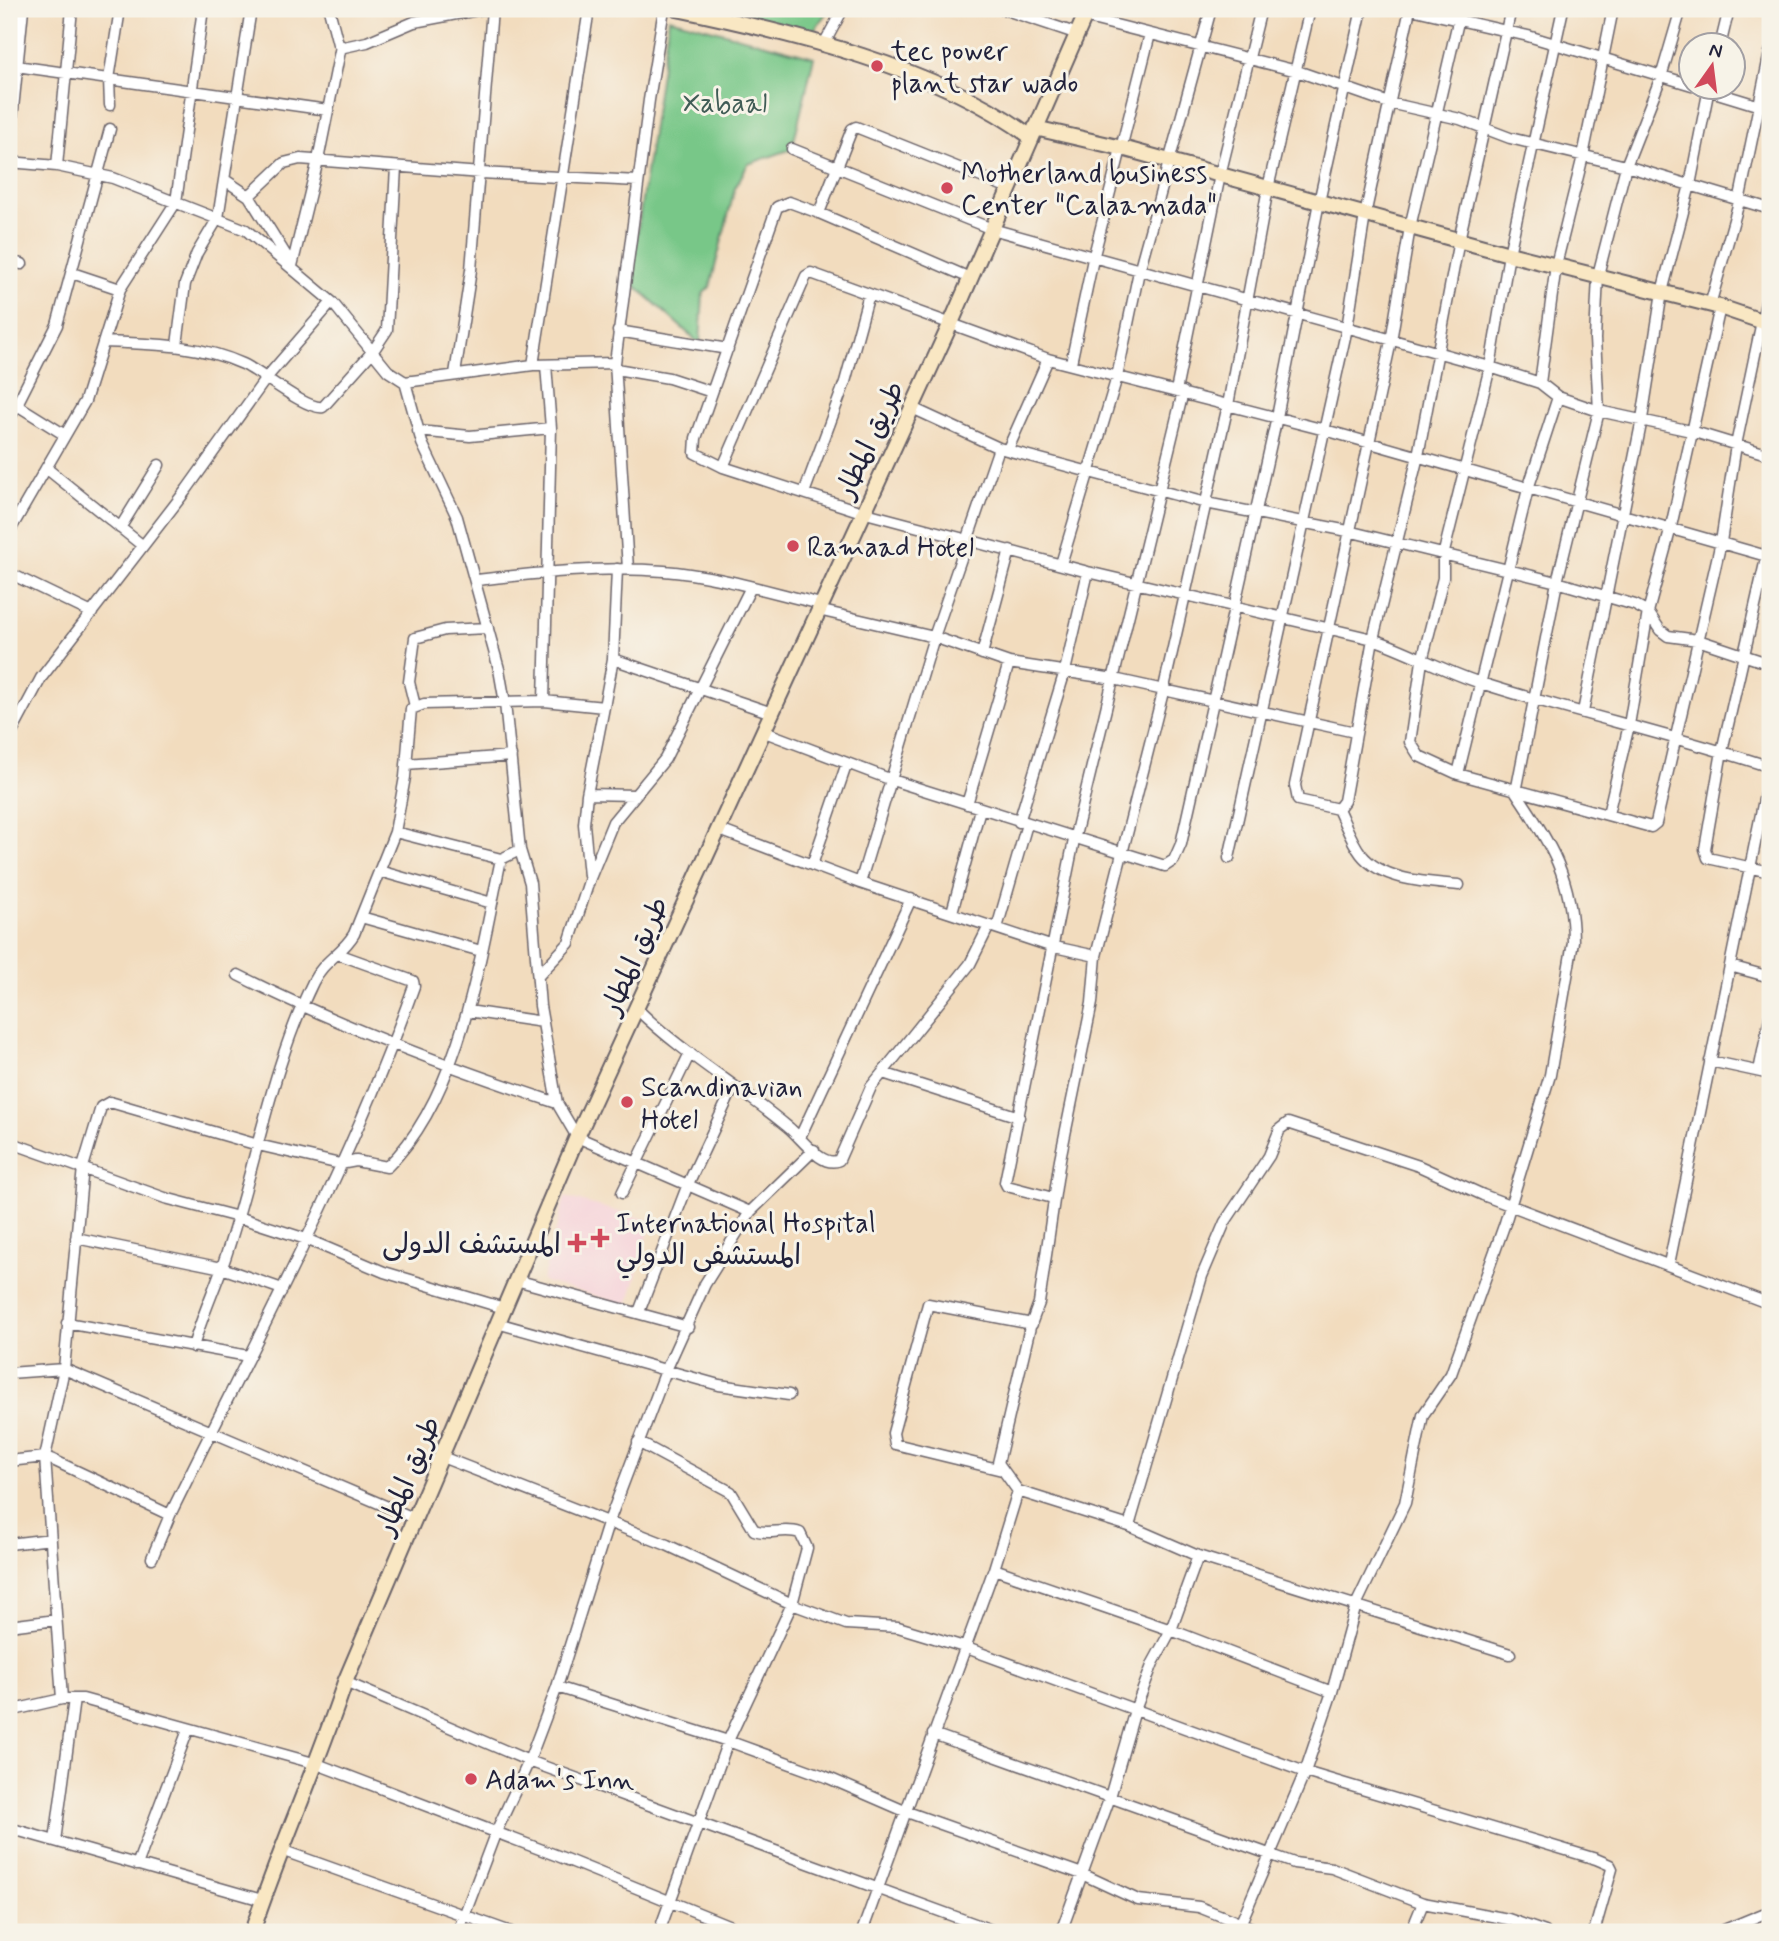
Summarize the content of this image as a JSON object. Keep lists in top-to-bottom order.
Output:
{
  "streets": {
    "main road": ["طريق المطار"]
  },
  "parks": ["Xabaal"],
  "places": {
    "other": [
      "tec power plant star wado",
      "Motherland business Center \"Calaamada\"",
      "Ramaad Hotel",
      "Scandinavian Hotel",
      "Adam's Inn"
    ],
    "health": ["International Hospital المستشفى الدولي", "المستشف الدولى"]
  },
  "north": "top"
}
